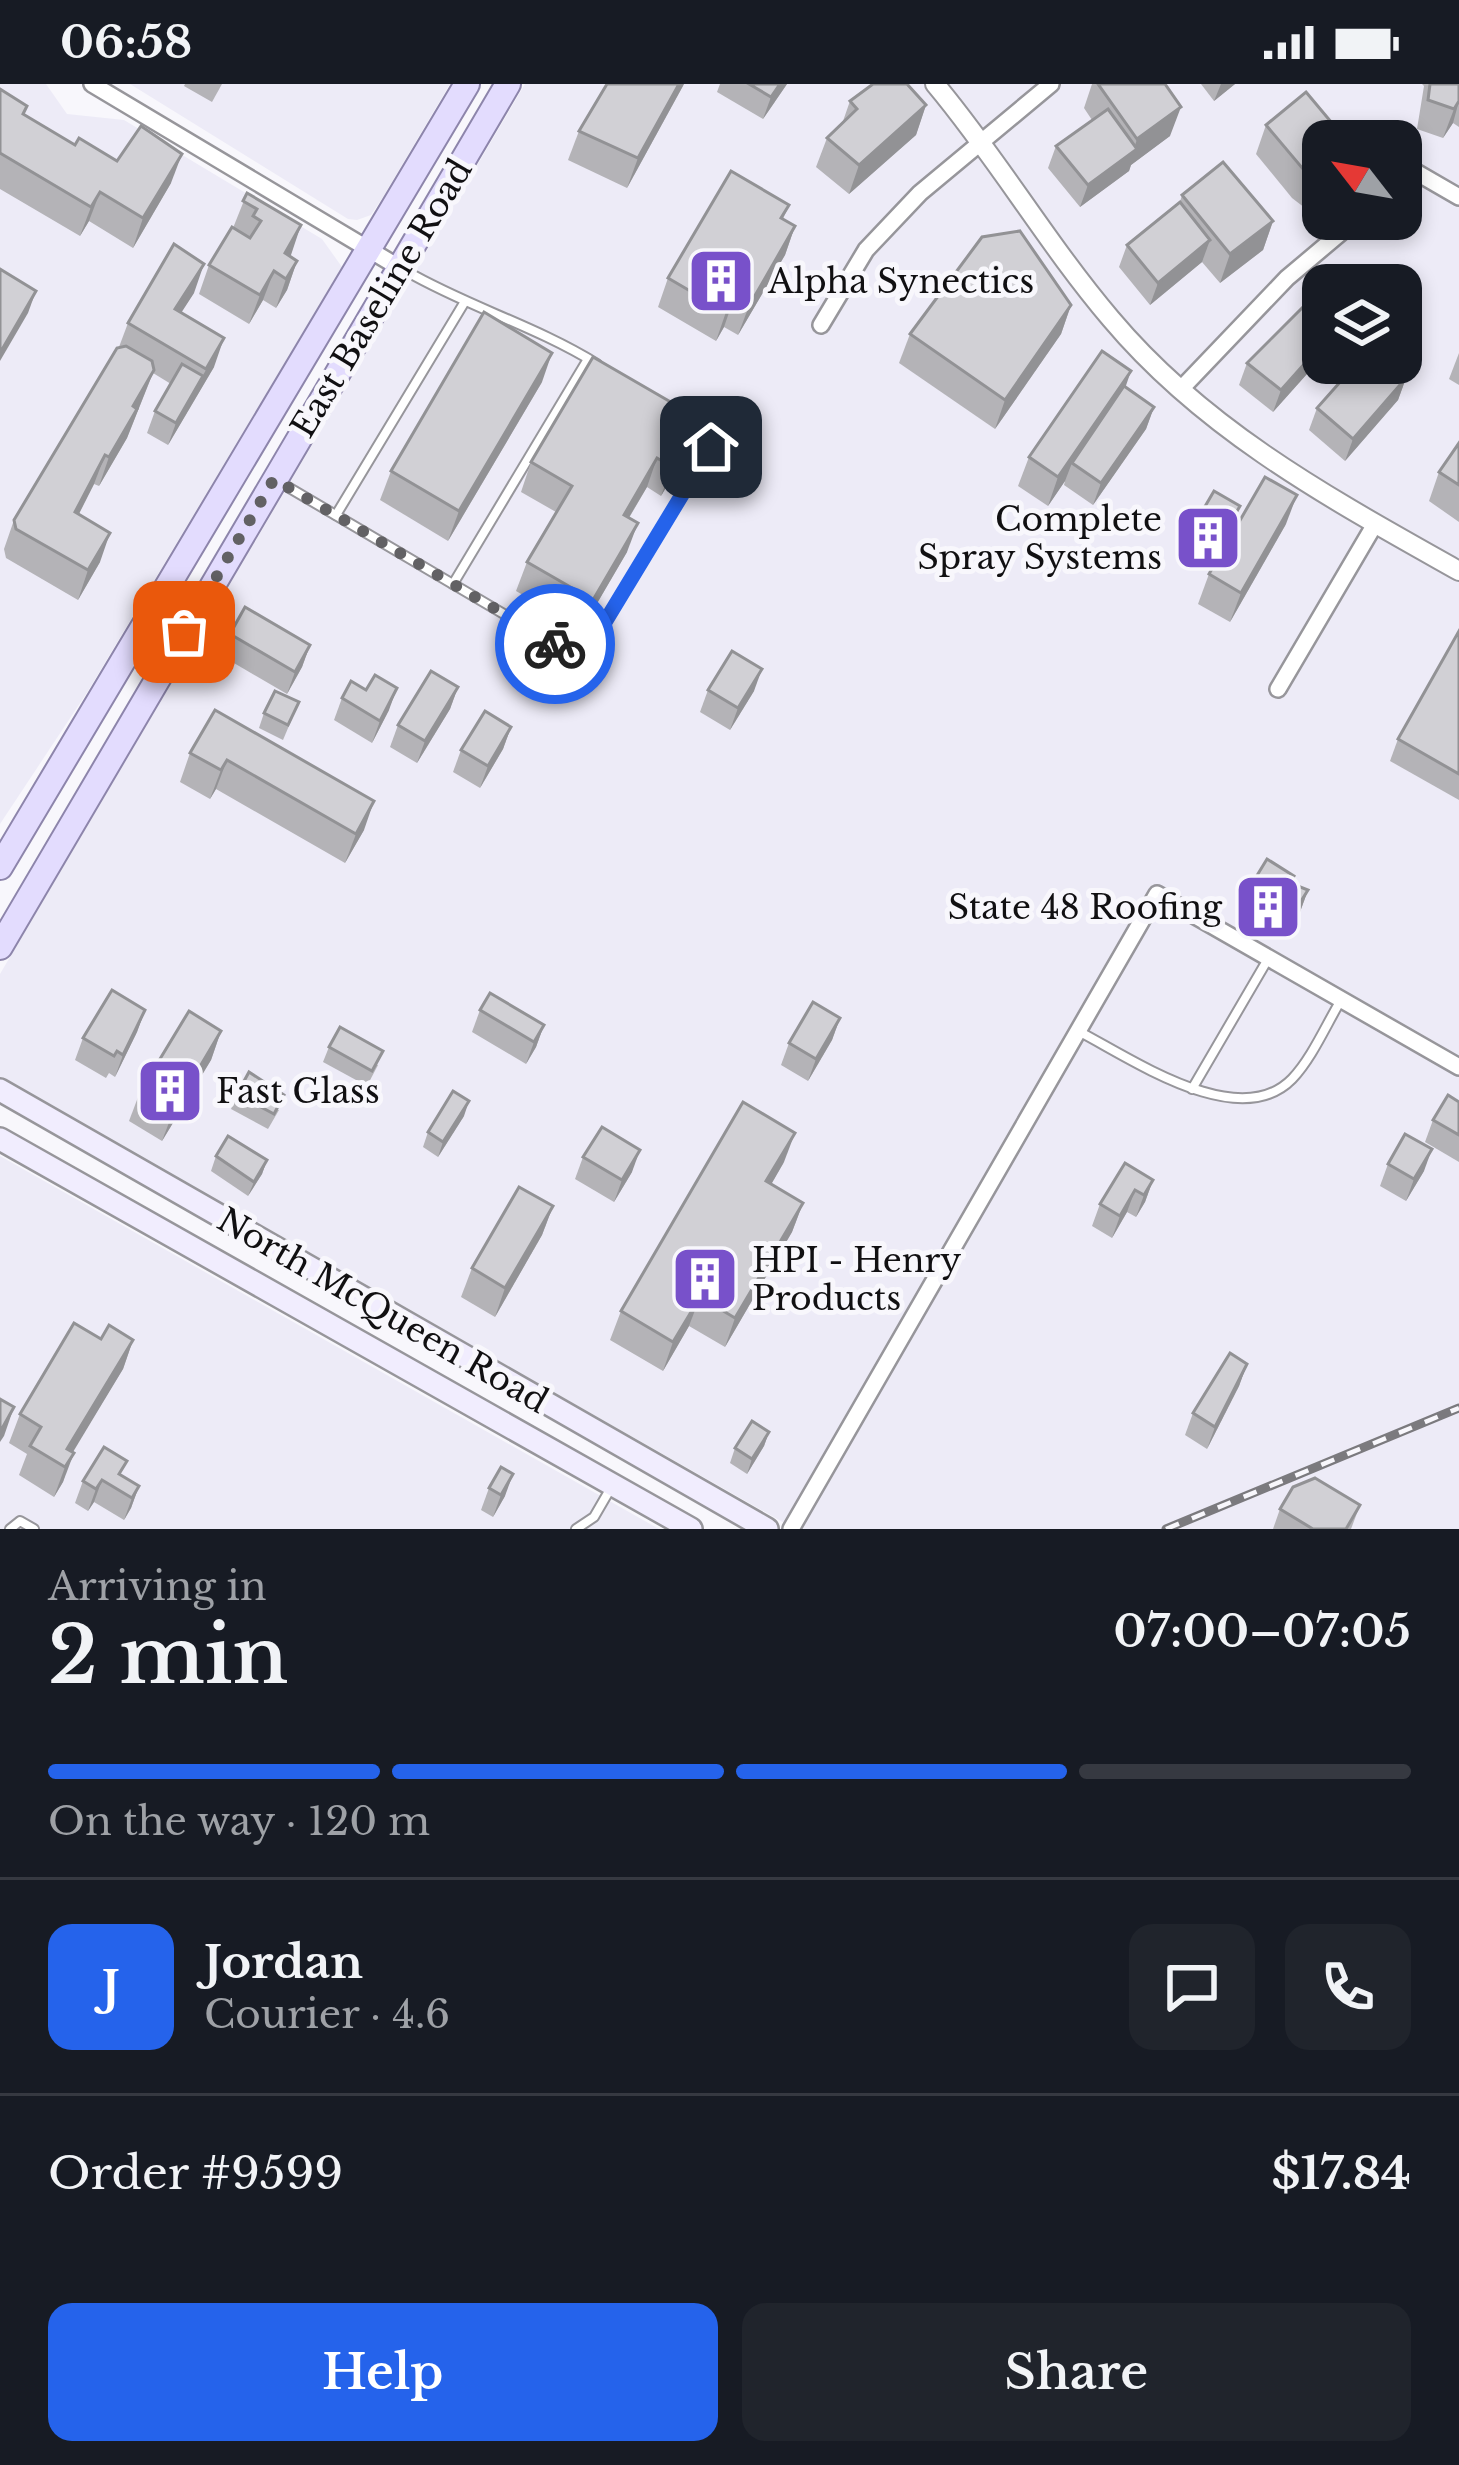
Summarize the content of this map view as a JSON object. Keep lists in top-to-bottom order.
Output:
{
  "streets": {
    "main road": ["East Baseline Road", "North McQueen Road"]
  },
  "places": {
    "building": [
      "Alpha Synectics",
      "Complete Spray Systems",
      "State 48 Roofing",
      "Fast Glass",
      "HPI - Henry Products"
    ]
  },
  "north": "top left",
  "page": {
    "status": "06:58",
    "heading": ["2 min", "Arriving in", "07:00–07:05"],
    "panel": [
      "Jordan",
      "Courier · 4.6",
      "Order #9599",
      "$17.84"
    ],
    "bar": "On the way · 120 m",
    "round": "J",
    "buttons": ["Help", "Share"]
  }
}
